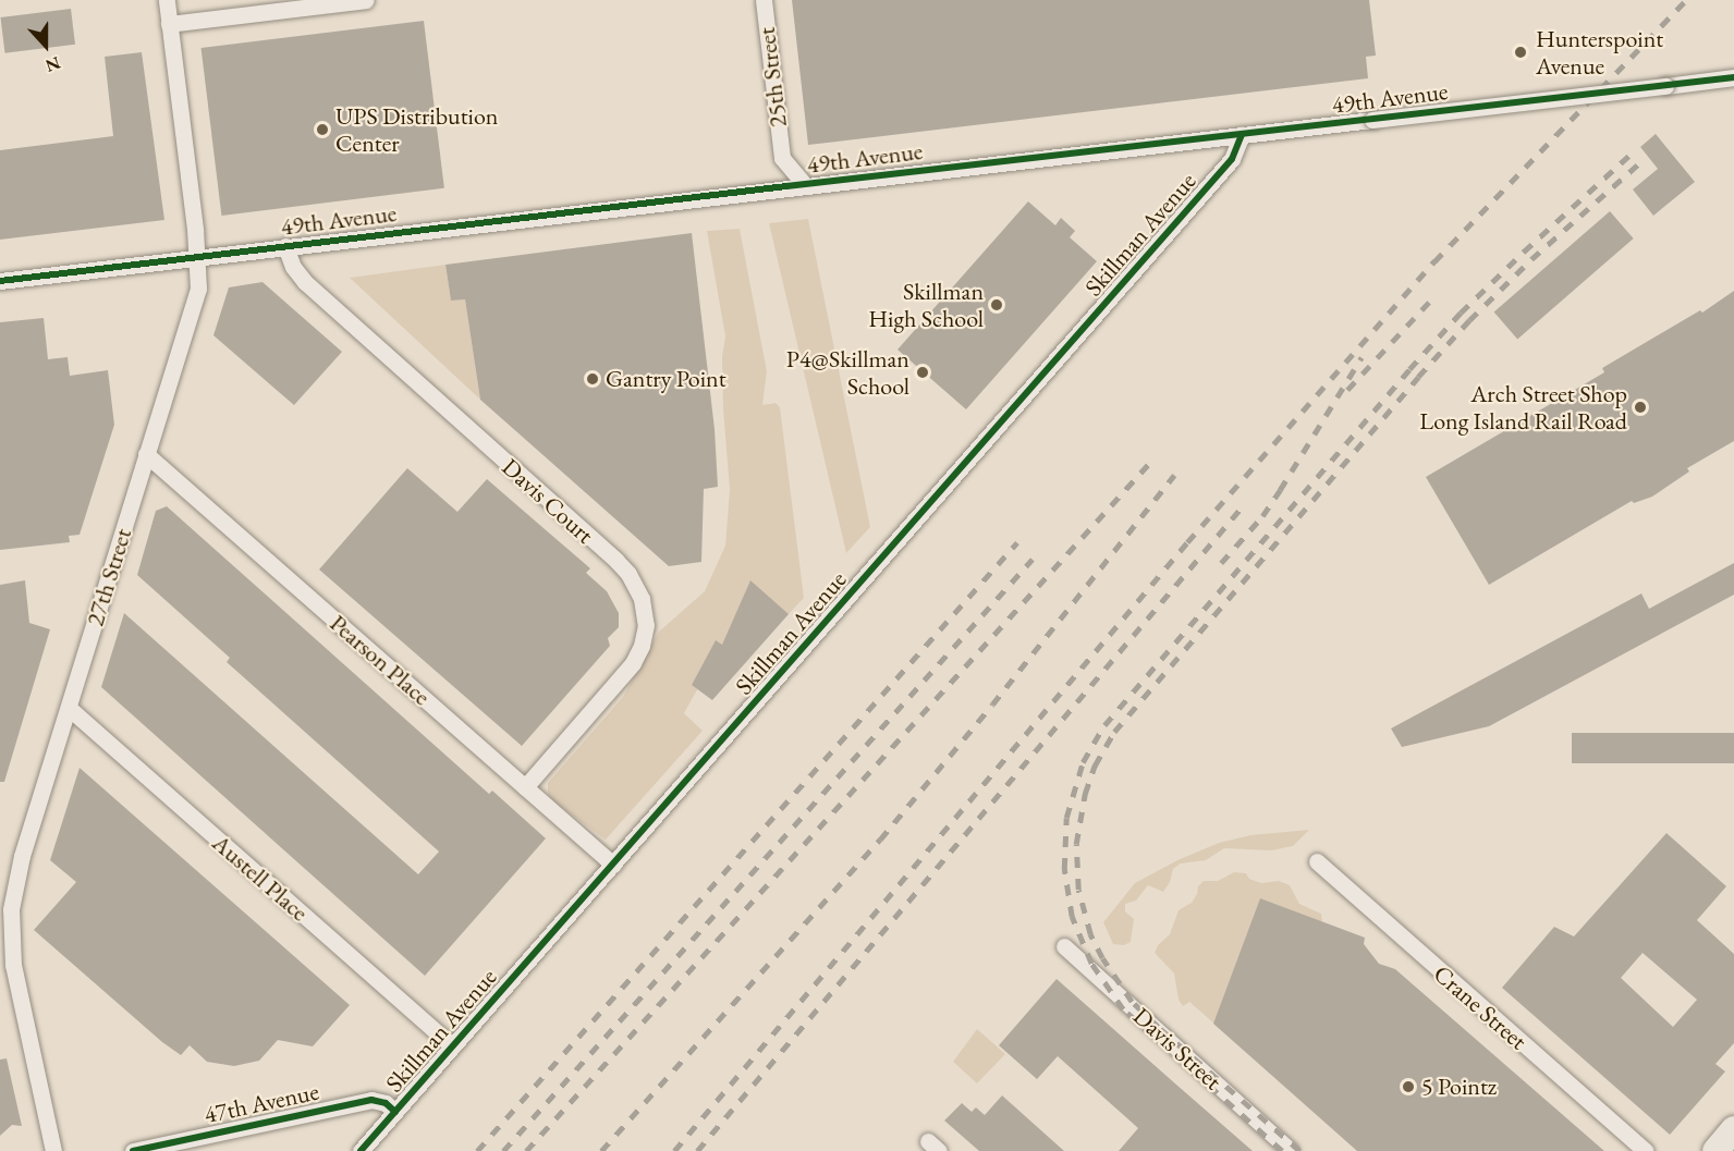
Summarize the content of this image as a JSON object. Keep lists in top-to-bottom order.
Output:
{
  "streets": {
    "street": [
      "25th Street",
      "49th Avenue",
      "Skillman Avenue",
      "Davis Court",
      "27th Street",
      "Pearson Place",
      "Austell Place",
      "Crane Street",
      "Davis Street",
      "47th Avenue"
    ]
  },
  "crossings": [
    ["25th Street", "49th Avenue"],
    ["49th Avenue", "Skillman Avenue"],
    ["49th Avenue", "Davis Court"],
    ["49th Avenue", "27th Street"],
    ["Skillman Avenue", "Pearson Place"],
    ["Skillman Avenue", "Austell Place"],
    ["Skillman Avenue", "47th Avenue"],
    ["Davis Court", "Pearson Place"],
    ["27th Street", "Pearson Place"],
    ["27th Street", "Austell Place"]
  ],
  "places": [
    "Hunterspoint Avenue",
    "UPS Distribution Center",
    "Skillman High School",
    "P4@Skillman School",
    "Gantry Point",
    "Arch Street Shop Long Island Rail Road",
    "5 Pointz"
  ],
  "north": "bottom"
}
